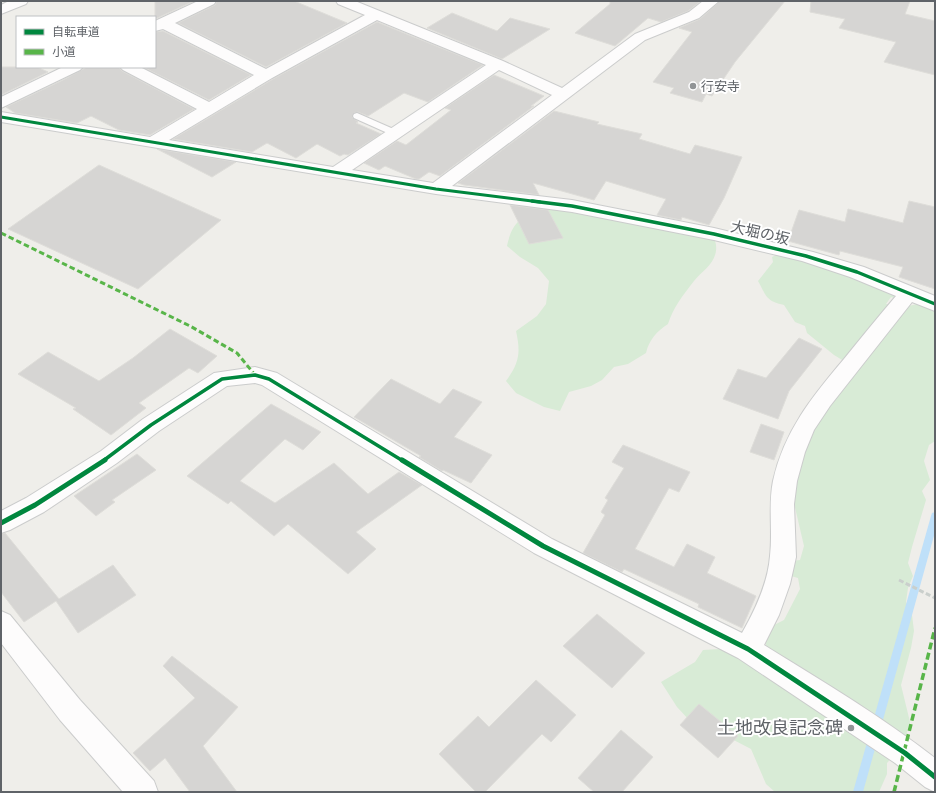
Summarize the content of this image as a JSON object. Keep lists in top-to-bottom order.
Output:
{
  "streets": {
    "street": ["大堀の坂"]
  },
  "places": ["行安寺", "土地改良記念碑"],
  "legend": ["自転車道", "小道"]
}
